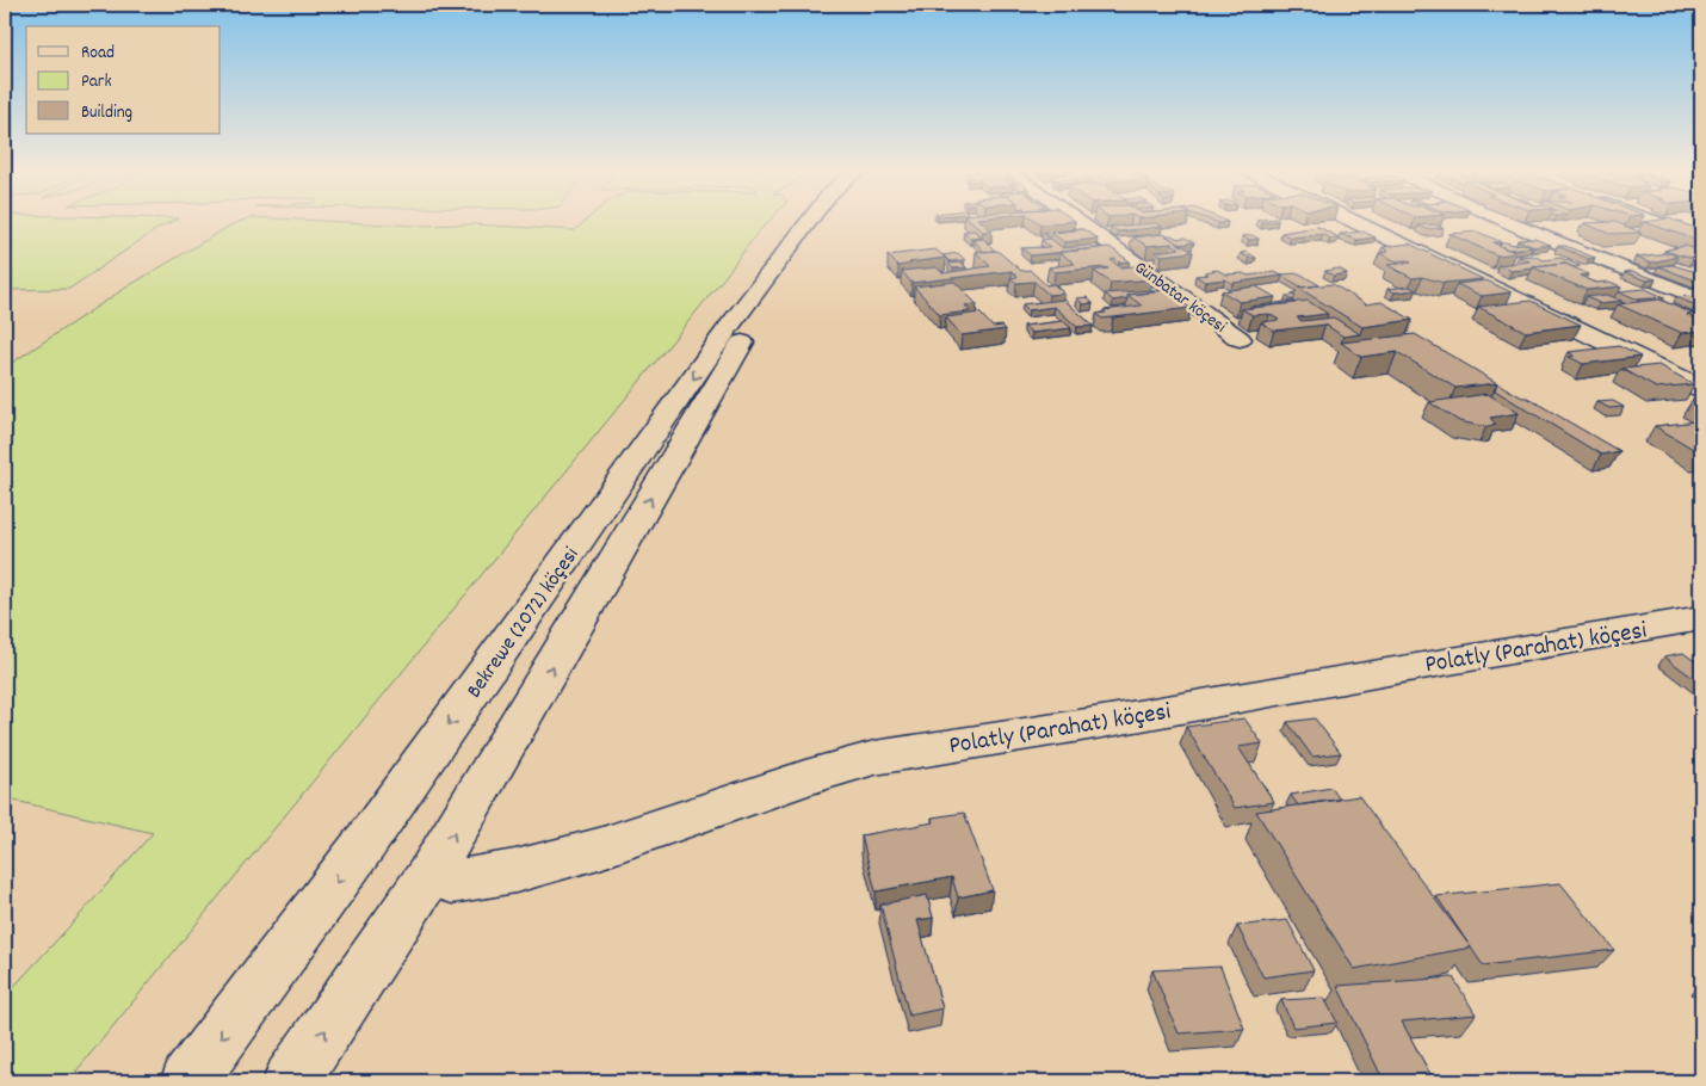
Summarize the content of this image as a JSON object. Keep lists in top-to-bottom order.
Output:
{
  "streets": {
    "street": ["Günbatar köçesi", "Bekrewe (2072) köçesi", "Polatly (Parahat) köçesi"]
  },
  "crossings": [
    ["Bekrewe (2072) köçesi", "Polatly (Parahat) köçesi"]
  ],
  "legend": ["Road", "Park", "Building"]
}
